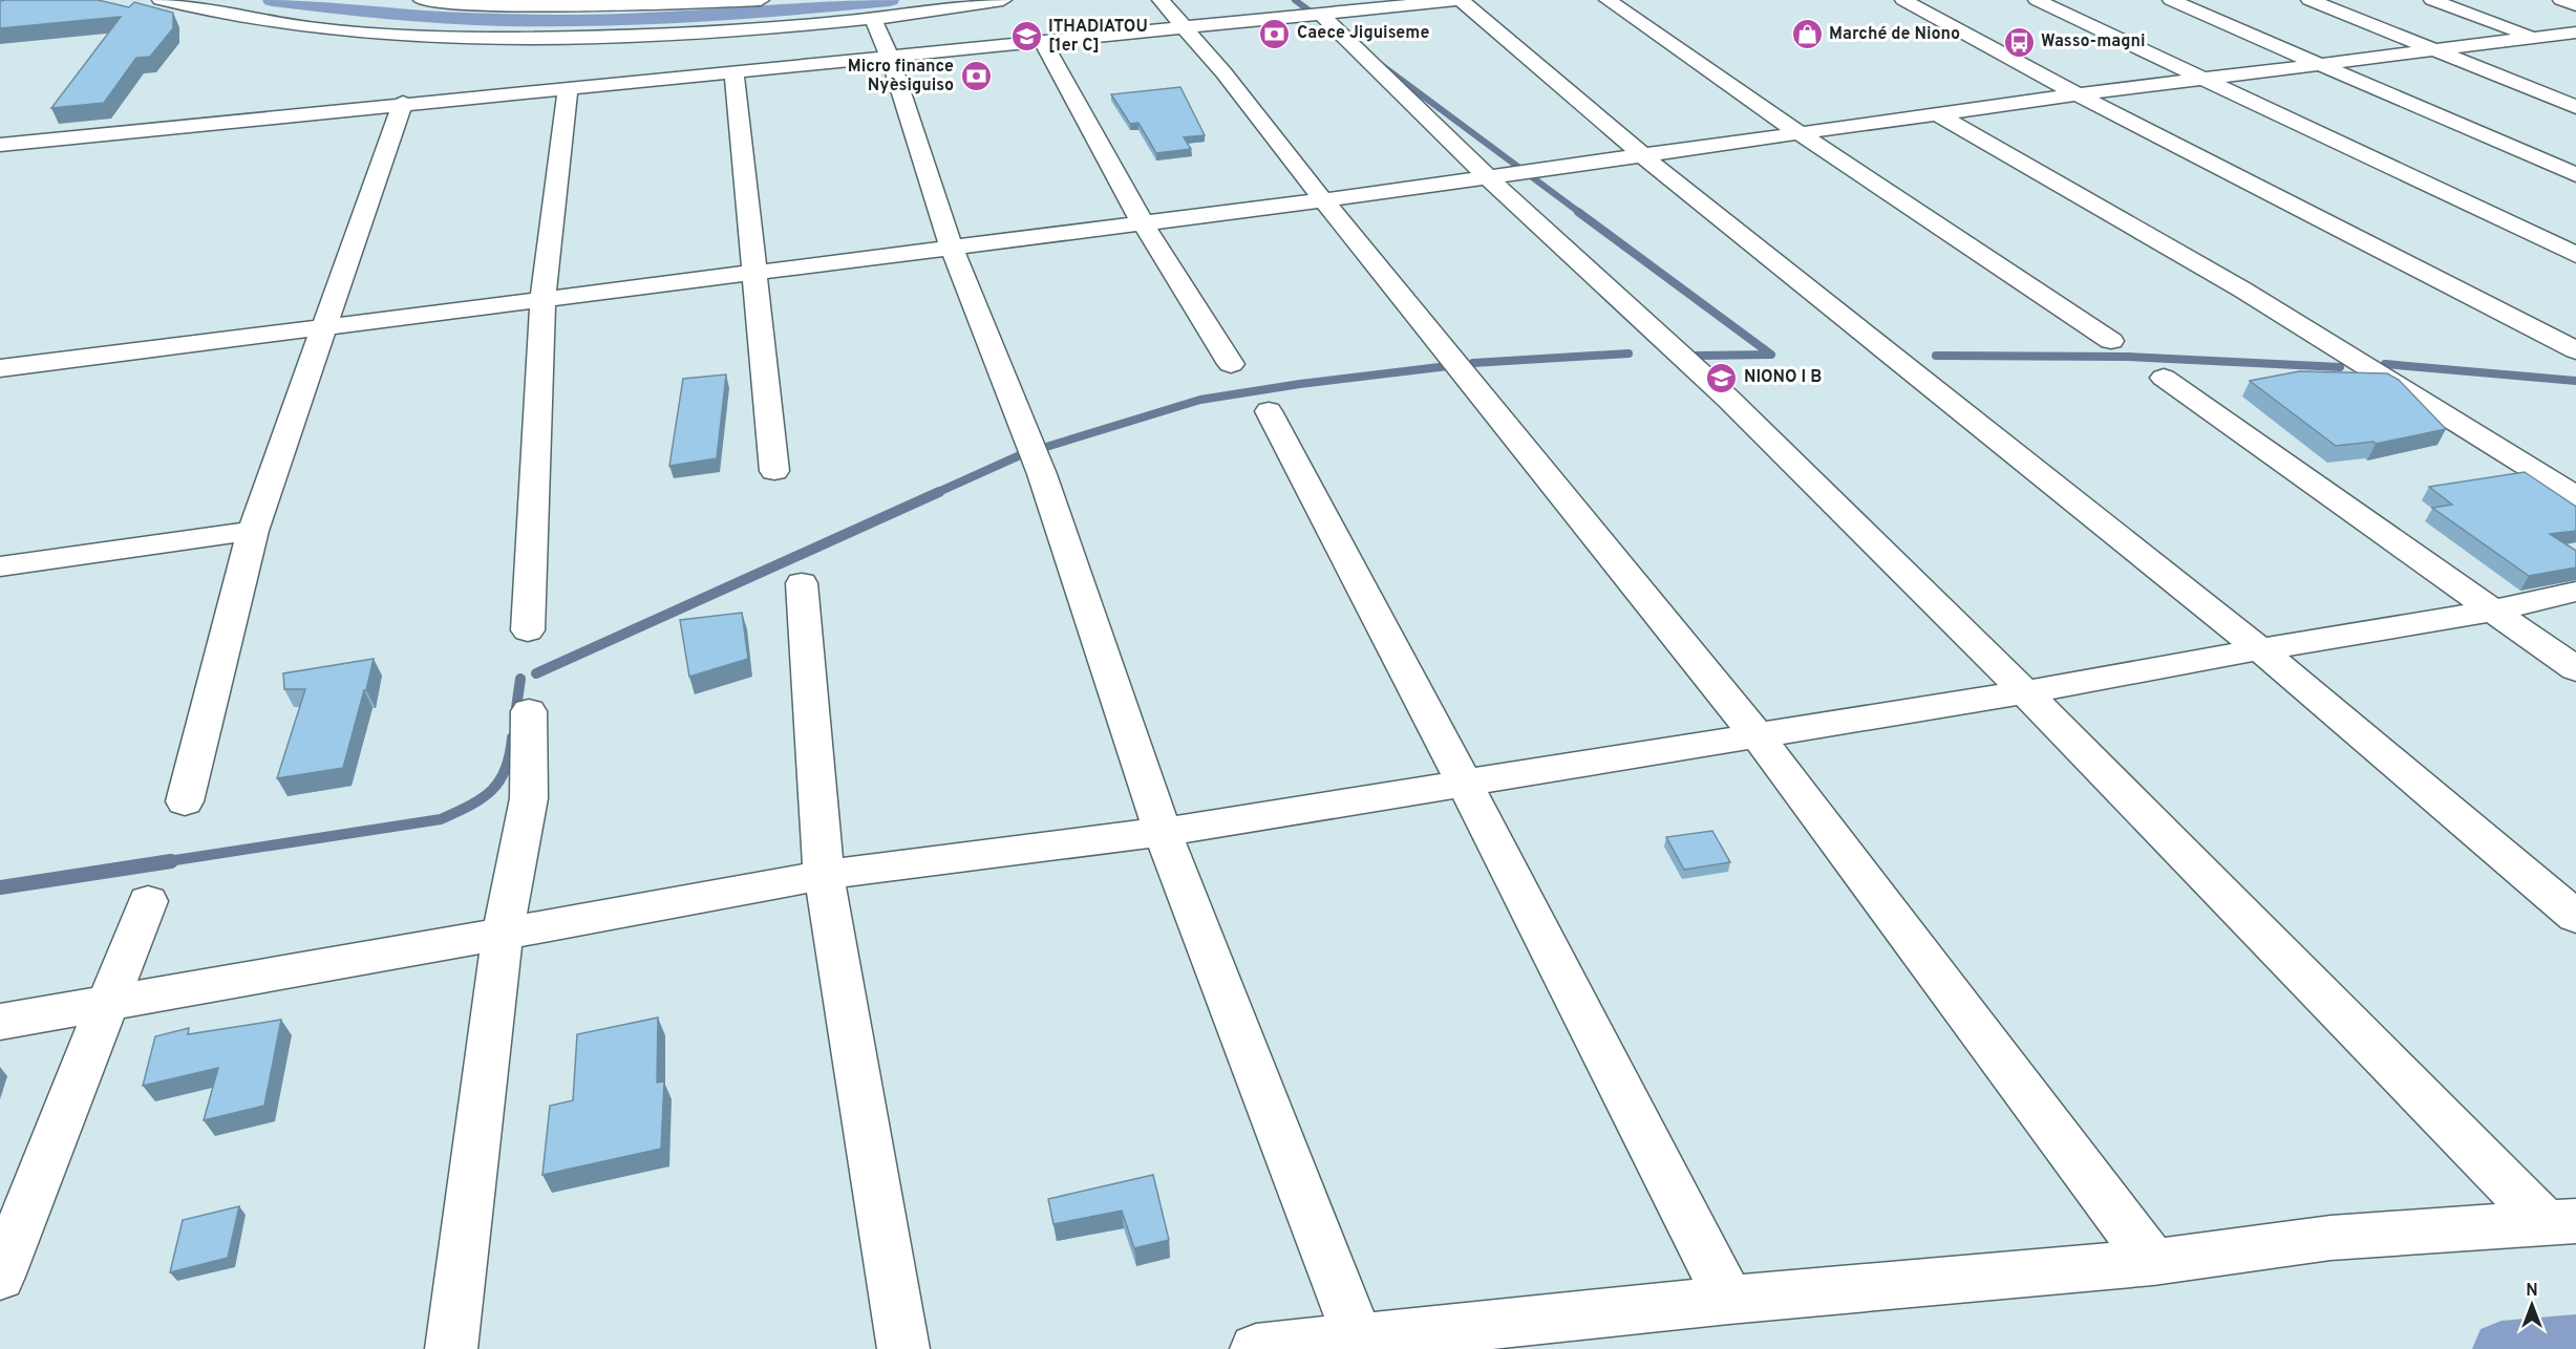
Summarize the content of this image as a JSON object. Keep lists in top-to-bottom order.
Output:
{
  "places": {
    "bank": ["Caece Jiguiseme", "Micro finance Nyèsiguiso"],
    "shop": ["Marché de Niono"],
    "school or university": ["ITHADIATOU [1er C]", "NIONO I B"],
    "bus stop": ["Wasso-magni"]
  },
  "north": "top"
}
